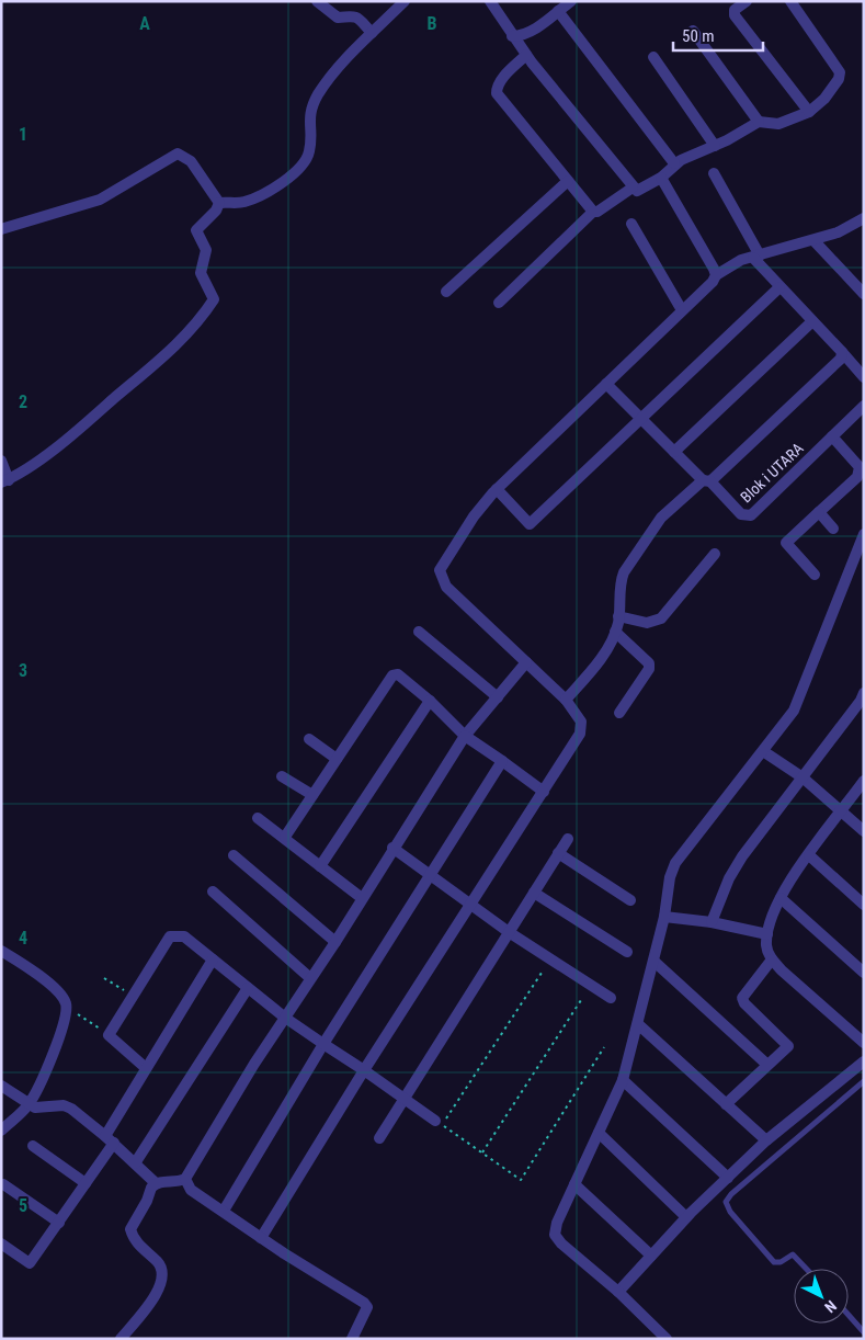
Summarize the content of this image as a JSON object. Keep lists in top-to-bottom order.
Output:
{
  "streets": {
    "street": ["Blok i UTARA"]
  },
  "scale_bar": "50 m",
  "north": "bottom right",
  "grid": {
    "columns": ["A", "B"],
    "rows": [
      "1",
      "2",
      "3",
      "4",
      "5"
    ]
  }
}
